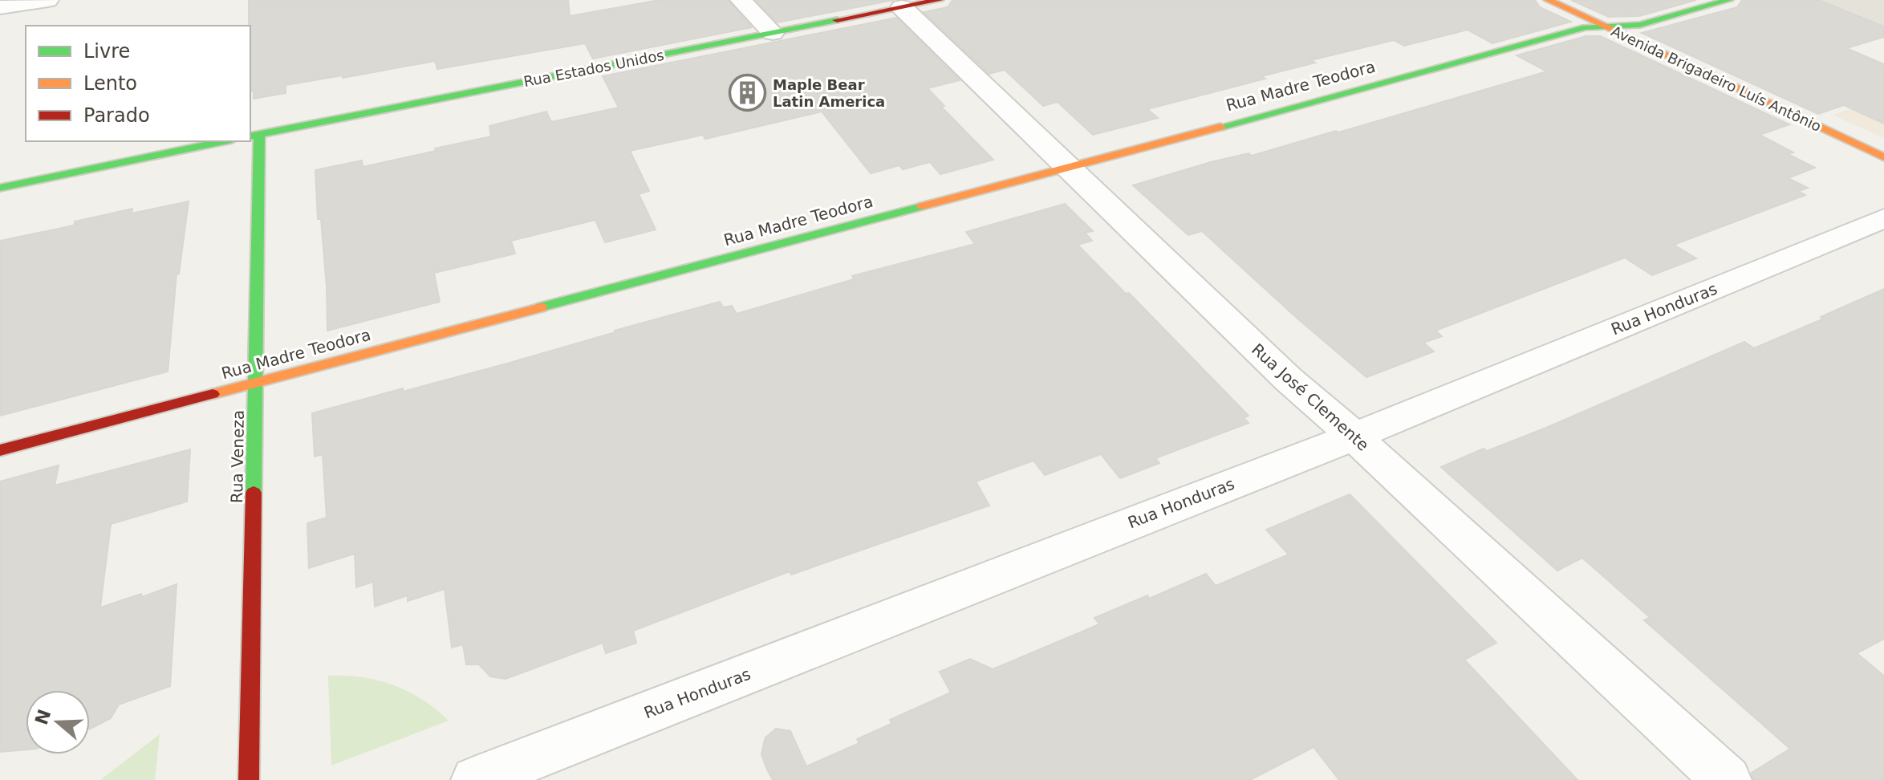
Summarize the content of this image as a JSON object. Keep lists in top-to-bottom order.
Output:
{
  "streets": {
    "street": [
      "Rua Estados Unidos",
      "Avenida Brigadeiro Luís Antônio",
      "Rua Madre Teodora",
      "Rua Honduras",
      "Rua José Clemente",
      "Rua Veneza"
    ]
  },
  "crossings": [
    ["Rua Estados Unidos", "Rua José Clemente"],
    ["Rua Estados Unidos", "Rua Veneza"],
    ["Avenida Brigadeiro Luís Antônio", "Rua Madre Teodora"],
    ["Rua Madre Teodora", "Rua José Clemente"],
    ["Rua Madre Teodora", "Rua Veneza"],
    ["Rua Honduras", "Rua José Clemente"]
  ],
  "places": {
    "building": ["Maple Bear Latin America"]
  },
  "legend": ["Livre", "Lento", "Parado"],
  "north": "left"
}
